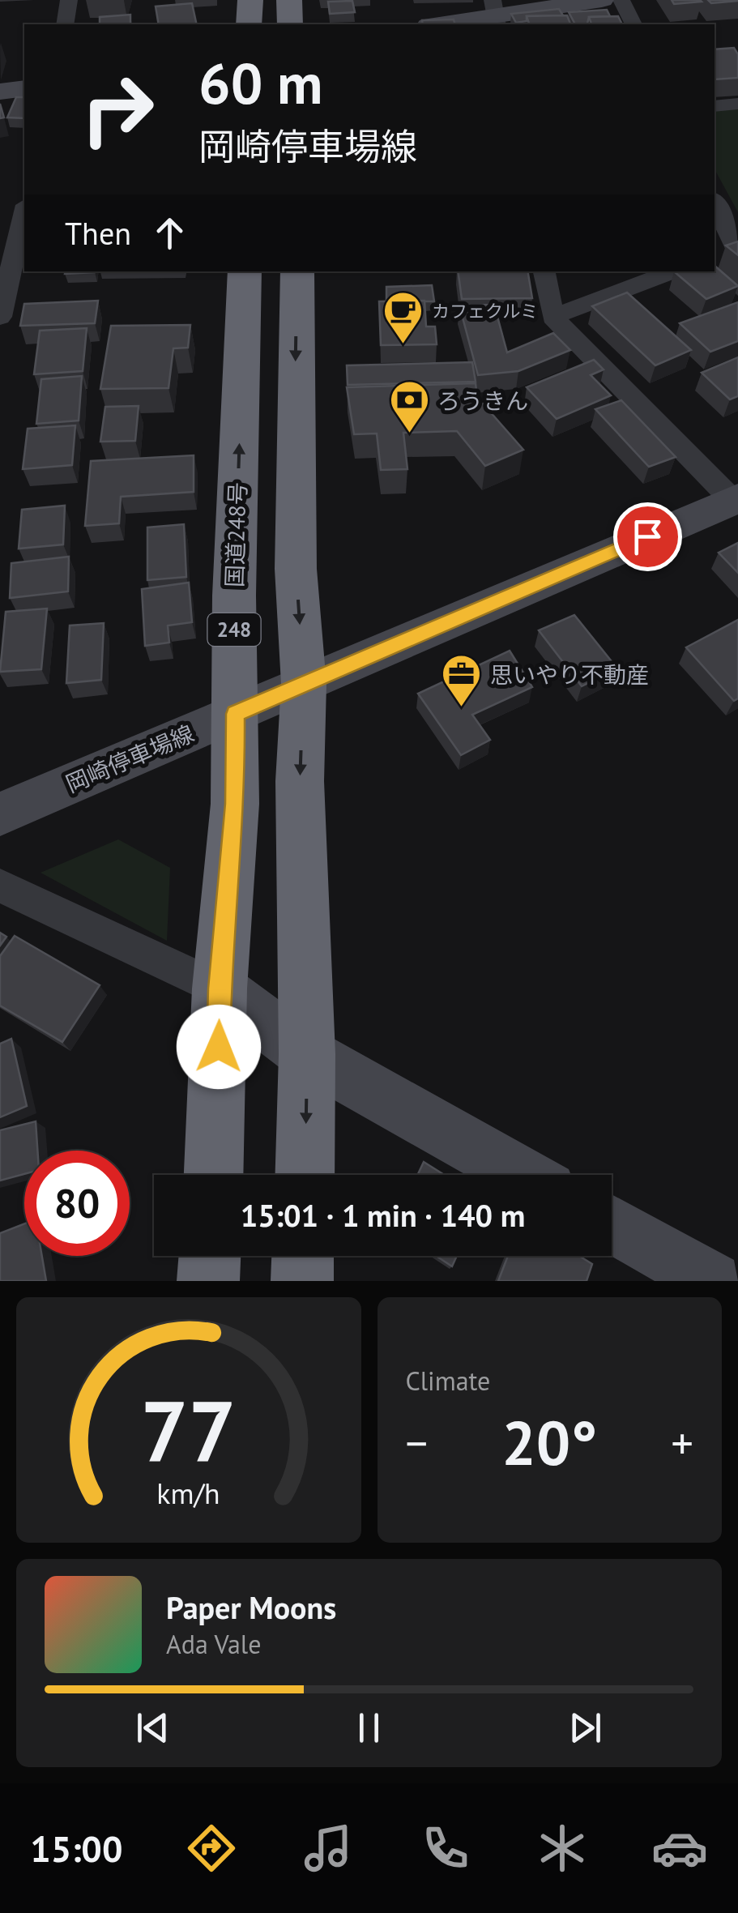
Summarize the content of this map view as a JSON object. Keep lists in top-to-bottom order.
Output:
{
  "streets": {
    "highway": ["国道248号", "248"],
    "main road": ["岡崎停車場線"]
  },
  "crossings": [
    ["国道248号", "岡崎停車場線"]
  ],
  "places": {
    "cafe": ["カフェクルミ"],
    "bank": ["ろうきん"],
    "office": ["思いやり不動産"]
  },
  "page": {
    "turn": ["60 m", "岡崎停車場線"],
    "then": "Then",
    "limit": "80",
    "trip": "15:01 · 1 min · 140 m",
    "tile": "Climate",
    "heat": ["−", "20°", "+"],
    "song": ["Paper Moons", "Ada Vale"],
    "tabs": "15:00",
    "gauge": ["77", "km/h"]
  }
}
